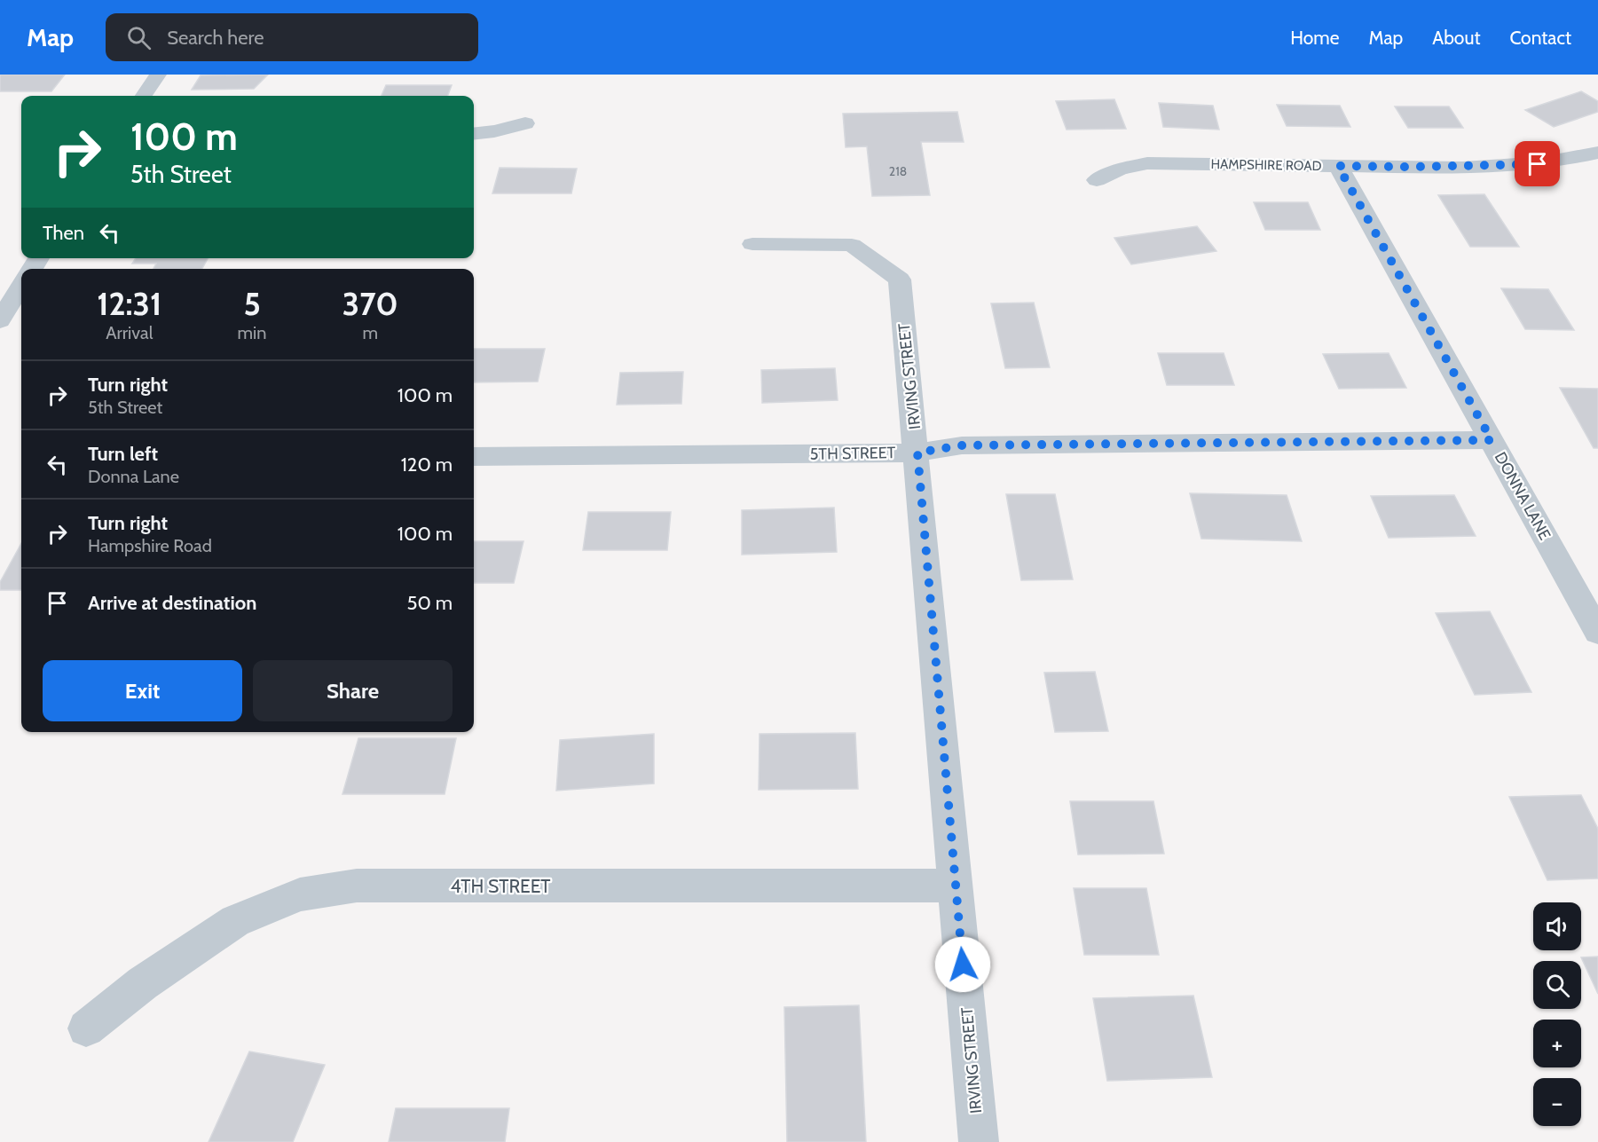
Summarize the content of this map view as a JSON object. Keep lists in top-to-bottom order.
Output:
{
  "streets": {
    "street": [
      "HAMPSHIRE ROAD",
      "IRVING STREET",
      "5TH STREET",
      "DONNA LANE",
      "4TH STREET"
    ]
  },
  "crossings": [
    ["HAMPSHIRE ROAD", "DONNA LANE"],
    ["IRVING STREET", "5TH STREET"],
    ["IRVING STREET", "4TH STREET"],
    ["5TH STREET", "DONNA LANE"]
  ],
  "house_numbers": ["218"],
  "page": {
    "header": "Map",
    "search": "Search here",
    "nav": [
      "Home",
      "Map",
      "About",
      "Contact"
    ],
    "turn": ["100 m", "5th Street"],
    "then": "Then",
    "eta": [
      "12:31",
      "Arrival",
      "5",
      "min",
      "370",
      "m"
    ],
    "list": [
      {
        "name": "Turn right",
        "note": "5th Street",
        "value": "100 m"
      },
      {
        "name": "Turn left",
        "note": "Donna Lane",
        "value": "120 m"
      },
      {
        "name": "Turn right",
        "note": "Hampshire Road",
        "value": "100 m"
      },
      {
        "name": "Arrive at destination",
        "value": "50 m"
      }
    ],
    "buttons": ["Exit", "Share"],
    "map_buttons": ["+", "−"]
  }
}
